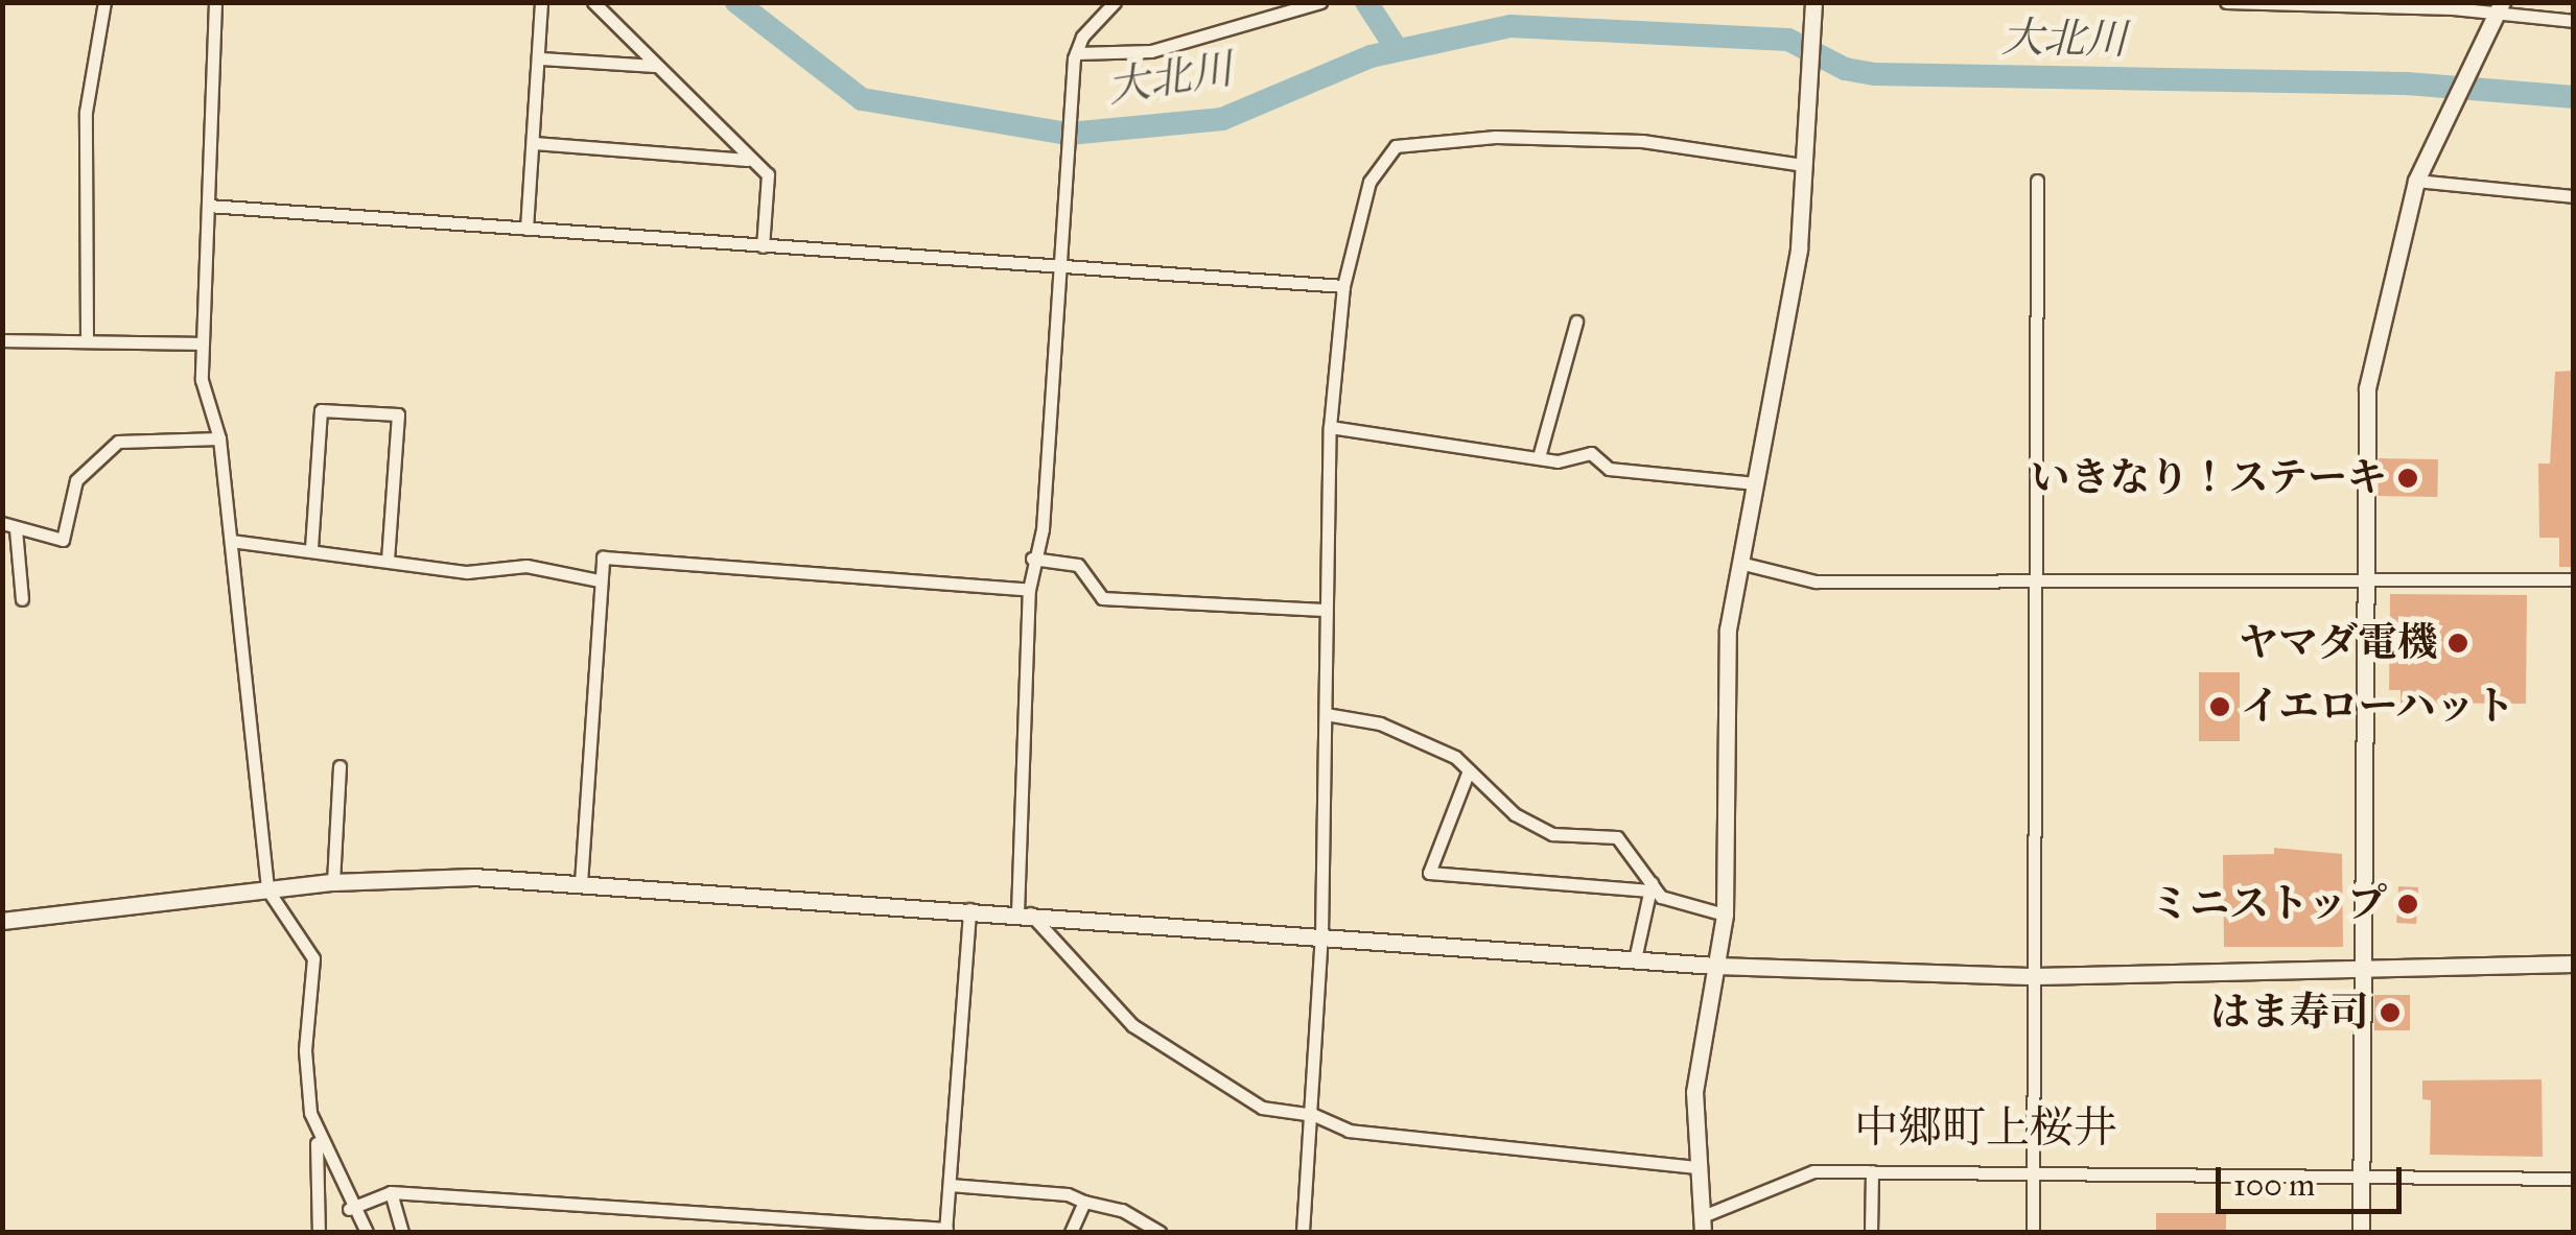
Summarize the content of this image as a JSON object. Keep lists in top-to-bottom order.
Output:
{
  "districts": ["中郷町上桜井"],
  "water": ["大北川"],
  "places": [
    "いきなり！ステーキ",
    "ヤマダ電機",
    "イエローハット",
    "ミニストップ",
    "はま寿司"
  ],
  "scale_bar": "100 m"
}
